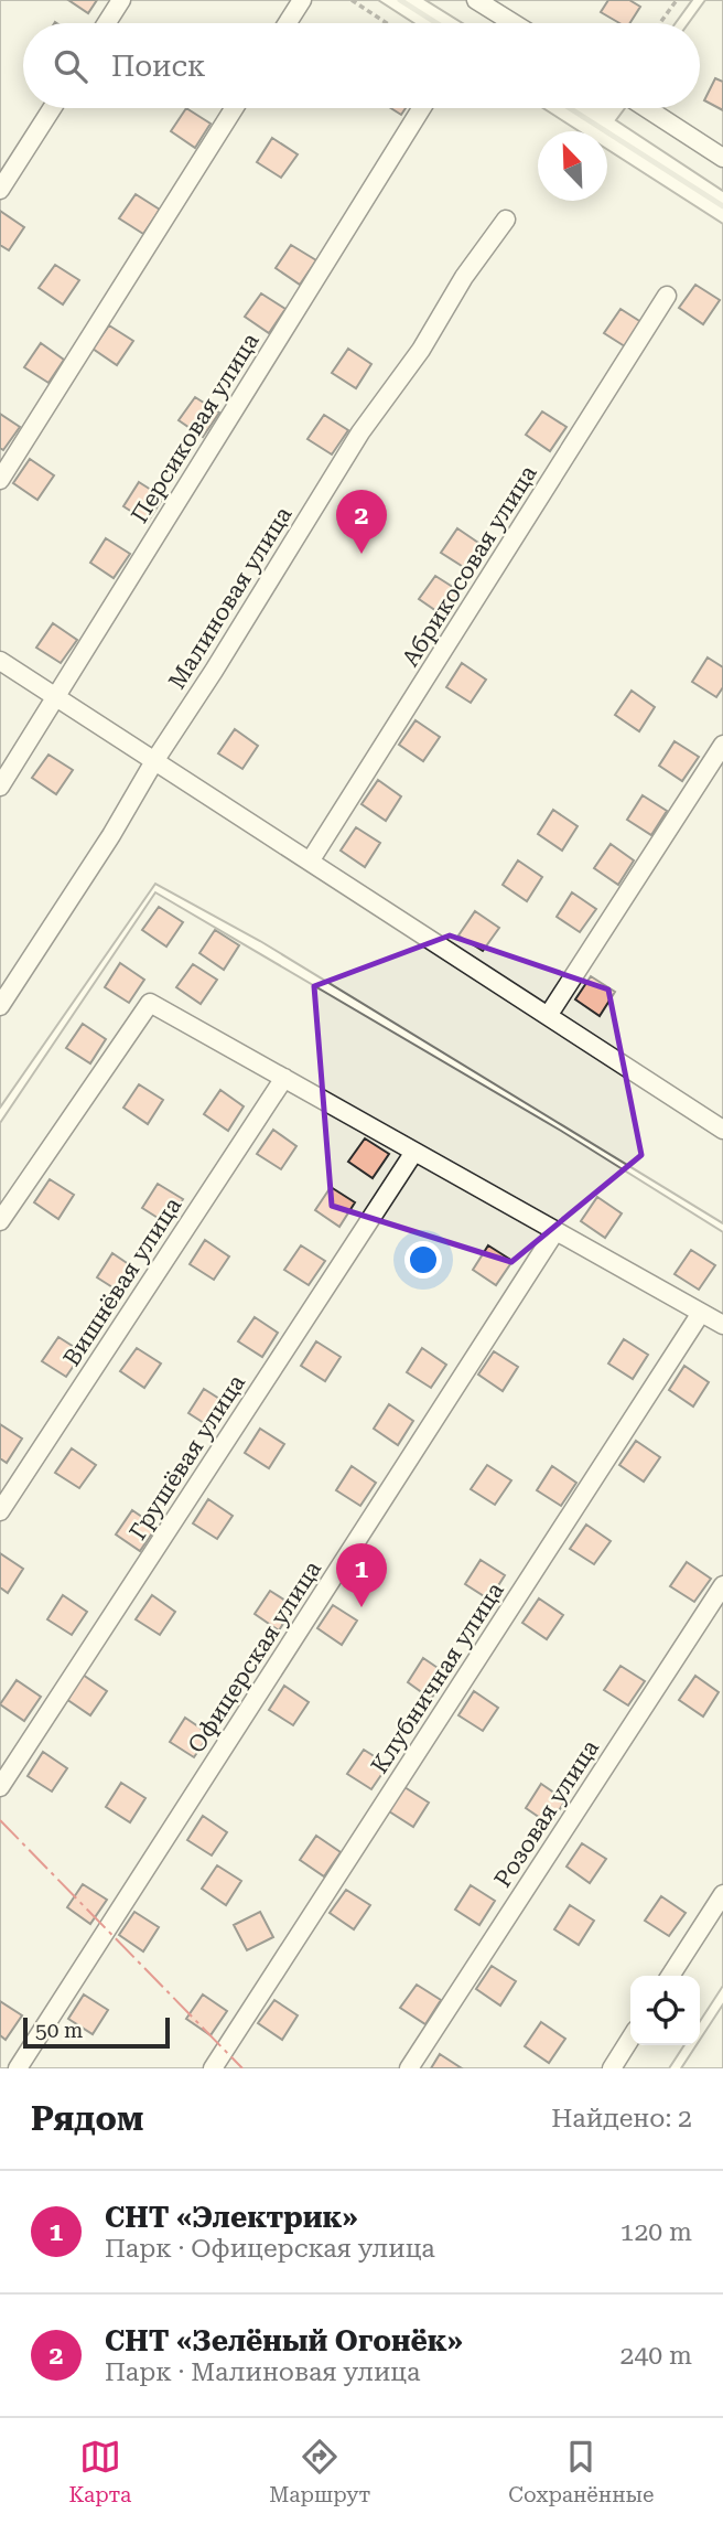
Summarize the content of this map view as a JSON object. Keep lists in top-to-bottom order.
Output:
{
  "streets": {
    "street": [
      "Персиковая улица",
      "Абрикосовая улица",
      "Малиновая улица",
      "Вишнёвая улица",
      "Грушёвая улица",
      "Офицерская улица",
      "Клубничная улица",
      "Розовая улица"
    ]
  },
  "scale_bar": "50 m",
  "north": "top left",
  "page": {
    "search": "Поиск",
    "pins": ["2", "1"],
    "scale": "50 m",
    "heading": ["Рядом", "Найдено: 2"],
    "list": [
      {
        "mark": "1",
        "name": "СНТ «Электрик»",
        "note": "Парк · Офицерская улица",
        "value": "120 m"
      },
      {
        "mark": "2",
        "name": "СНТ «Зелёный Огонёк»",
        "note": "Парк · Малиновая улица",
        "value": "240 m"
      }
    ],
    "nav": ["Карта", "Маршрут", "Сохранённые"]
  }
}
